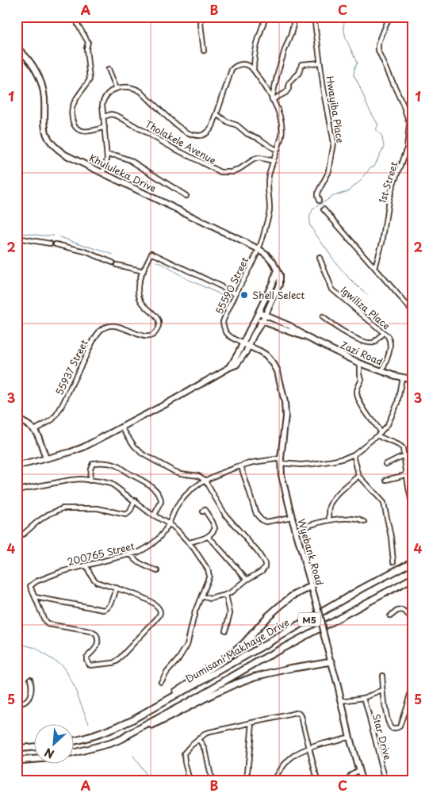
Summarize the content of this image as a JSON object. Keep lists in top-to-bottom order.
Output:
{
  "streets": {
    "main road": ["M5", "Dumisani Makhaye Drive"],
    "street": [
      "Hwayiba Place",
      "Tholakele Avenue",
      "Khululeka Drive",
      "1st Street",
      "55590 Street",
      "Igwiliza Place",
      "Zazi Road",
      "55937 Street",
      "Wyebank Road",
      "200765 Street",
      "Star Drive"
    ]
  },
  "crossings": [
    ["Tholakele Avenue", "55590 Street"],
    ["Khululeka Drive", "55590 Street"],
    ["55590 Street", "55937 Street"],
    ["55590 Street", "Wyebank Road"],
    ["Igwiliza Place", "Zazi Road"],
    ["Wyebank Road", "200765 Street"]
  ],
  "places": ["Shell Select"],
  "north": "bottom left",
  "grid": {
    "columns": ["A", "B", "C"],
    "rows": [
      "1",
      "2",
      "3",
      "4",
      "5"
    ]
  }
}
